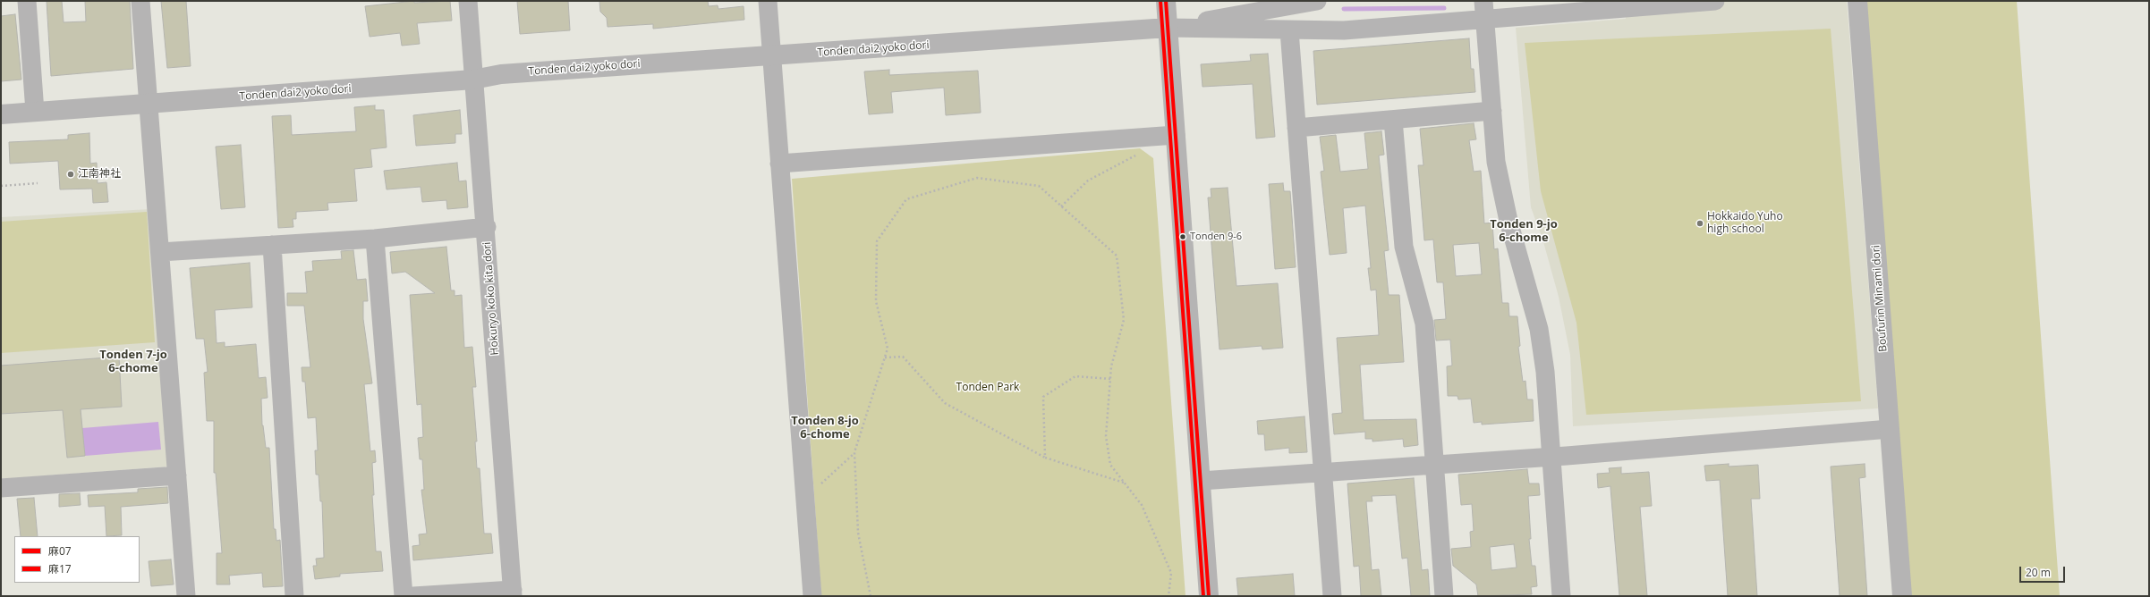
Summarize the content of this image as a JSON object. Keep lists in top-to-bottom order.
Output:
{
  "streets": {
    "street": ["Tonden dai2 yoko dori", "Hokuryo koko kita dori", "Boufurin Minami dori"]
  },
  "crossings": [
    ["Tonden dai2 yoko dori", "Hokuryo koko kita dori"]
  ],
  "districts": ["Tonden 9-jo 6-chome", "Tonden 7-jo 6-chome", "Tonden 8-jo 6-chome"],
  "parks": ["Tonden Park"],
  "places": ["江南神社", "Hokkaido Yuho high school", "Tonden 9-6"],
  "lines": ["transit line 麻07", "transit line 麻17"],
  "legend": ["麻07", "麻17"],
  "scale_bar": "20 m"
}
